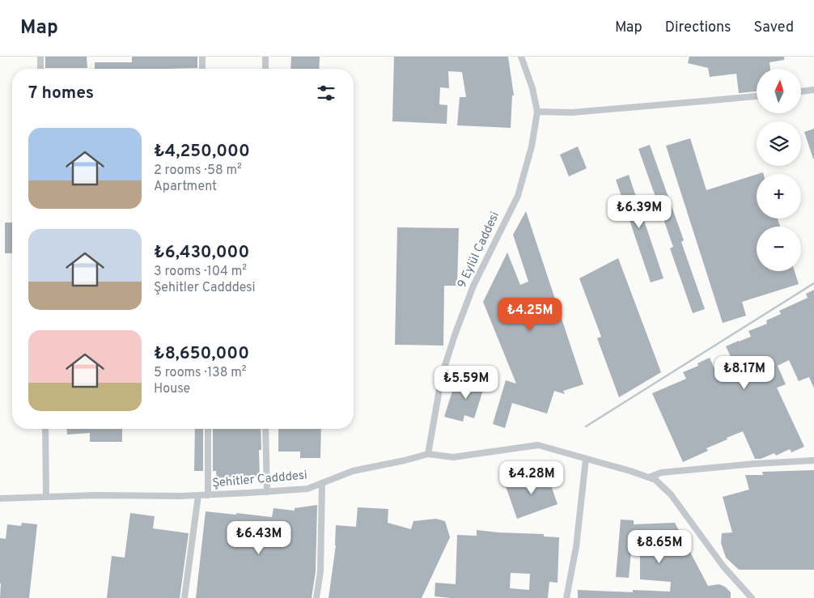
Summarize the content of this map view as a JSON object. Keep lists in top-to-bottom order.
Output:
{
  "streets": {
    "street": ["9 Eylül Caddesi", "Şehitler Cadddesi"]
  },
  "crossings": [
    ["9 Eylül Caddesi", "Şehitler Cadddesi"]
  ],
  "north": "top",
  "page": {
    "header": "Map",
    "nav": ["Map", "Directions", "Saved"],
    "map_buttons": ["+", "−"],
    "heading": "7 homes",
    "list": [
      {
        "name": "₺4,250,000",
        "note": "2 rooms · 58 m² · Apartment"
      },
      {
        "name": "₺6,430,000",
        "note": "3 rooms · 104 m² · Şehitler Cadddesi"
      },
      {
        "name": "₺8,650,000",
        "note": "5 rooms · 138 m² · House"
      }
    ],
    "price": [
      "₺6.39M",
      "₺4.25M",
      "₺8.17M",
      "₺5.59M",
      "₺4.28M",
      "₺6.43M",
      "₺8.65M"
    ]
  }
}
